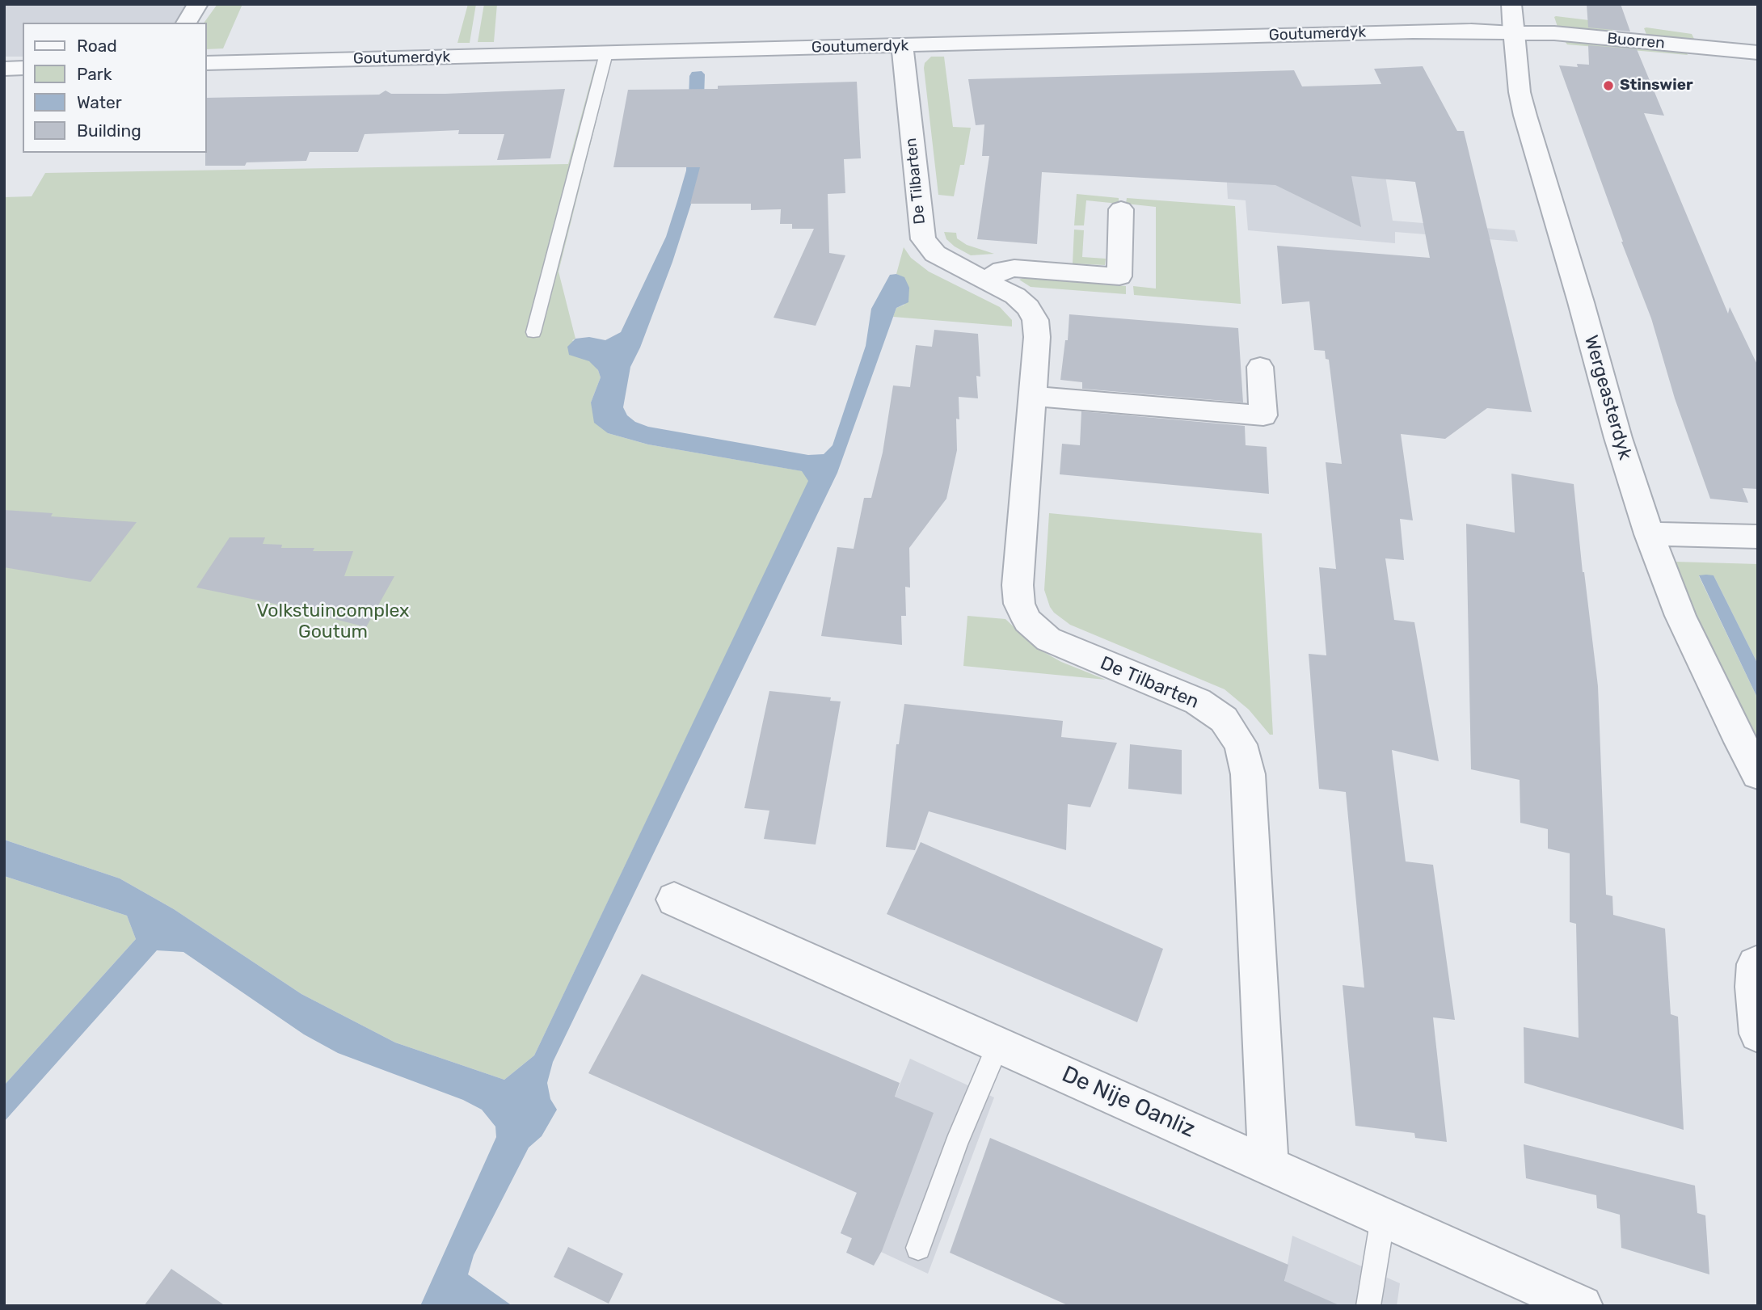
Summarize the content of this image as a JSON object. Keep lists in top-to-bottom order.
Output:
{
  "streets": {
    "street": [
      "Goutumerdyk",
      "Buorren",
      "De Tilbarten",
      "Wergeasterdyk",
      "De Nije Oanliz"
    ]
  },
  "crossings": [
    ["Goutumerdyk", "Buorren"],
    ["Goutumerdyk", "De Tilbarten"],
    ["Goutumerdyk", "Wergeasterdyk"],
    ["Buorren", "Wergeasterdyk"],
    ["De Tilbarten", "De Nije Oanliz"]
  ],
  "parks": ["Volkstuincomplex Goutum"],
  "places": ["Stinswier"],
  "legend": [
    "Road",
    "Park",
    "Water",
    "Building"
  ]
}
